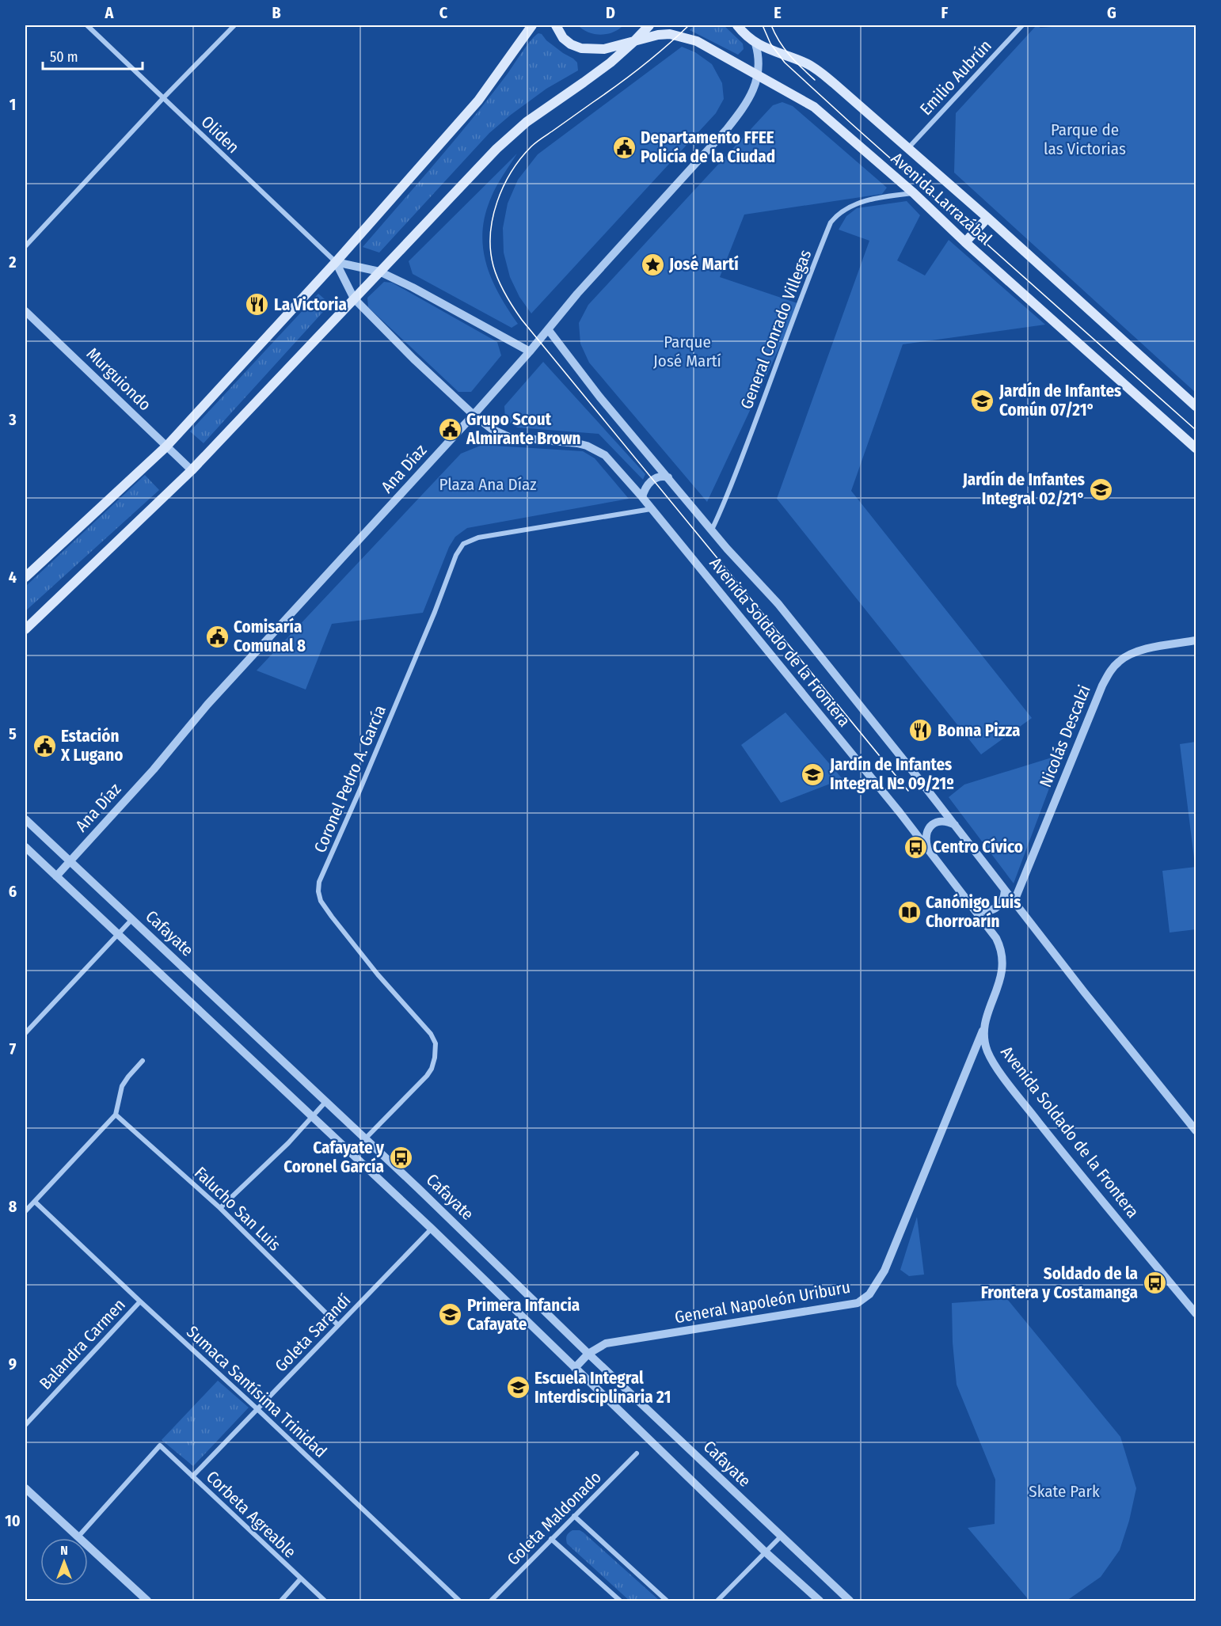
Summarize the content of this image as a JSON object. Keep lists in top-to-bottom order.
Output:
{
  "streets": {
    "main road": ["Avenida Larrazábal"],
    "street": [
      "Emilio Aubrún",
      "Oliden",
      "General Conrado Villegas",
      "Murguiondo",
      "Ana Díaz",
      "Avenida Soldado de la Frontera",
      "Nicolás Descalzi",
      "Coronel Pedro A. García",
      "Cafayate",
      "Falucho San Luis",
      "General Napoleón Uriburu",
      "Goleta Sarandí",
      "Balandra Carmen",
      "Sumaca Santísima Trinidad",
      "Corbeta Agreable",
      "Goleta Maldonado"
    ]
  },
  "crossings": [
    ["Emilio Aubrún", "Avenida Larrazábal"],
    ["Oliden", "Avenida Soldado de la Frontera"],
    ["Avenida Larrazábal", "General Conrado Villegas"],
    ["Avenida Larrazábal", "Ana Díaz"],
    ["General Conrado Villegas", "Avenida Soldado de la Frontera"],
    ["Ana Díaz", "Avenida Soldado de la Frontera"],
    ["Ana Díaz", "Cafayate"],
    ["Avenida Soldado de la Frontera", "Nicolás Descalzi"],
    ["Avenida Soldado de la Frontera", "Coronel Pedro A. García"],
    ["Avenida Soldado de la Frontera", "General Napoleón Uriburu"],
    ["Coronel Pedro A. García", "Cafayate"],
    ["Cafayate", "General Napoleón Uriburu"],
    ["Falucho San Luis", "Goleta Sarandí"],
    ["Goleta Sarandí", "Sumaca Santísima Trinidad"],
    ["Goleta Sarandí", "Corbeta Agreable"],
    ["Balandra Carmen", "Sumaca Santísima Trinidad"]
  ],
  "parks": [
    "Parque de las Victorias",
    "Parque José Martí",
    "Plaza Ana Díaz",
    "Skate Park"
  ],
  "places": {
    "public building": [
      "Departamento FFEE Policía de la Ciudad",
      "Grupo Scout Almirante Brown",
      "Comisaría Comunal 8",
      "Estación X Lugano"
    ],
    "place": ["José Martí"],
    "restaurant": ["La Victoria", "Bonna Pizza"],
    "school or university": [
      "Jardín de Infantes Común 07/21°",
      "Jardín de Infantes Integral 02/21°",
      "Jardín de Infantes Integral Nº 09/21º",
      "Primera Infancia Cafayate",
      "Escuela Integral Interdisciplinaria 21"
    ],
    "bus stop": ["Centro Cívico", "Cafayate y Coronel García", "Soldado de la Frontera y Costamanga"],
    "library": ["Canónigo Luis Chorroarín"]
  },
  "scale_bar": "50 m",
  "north": "top",
  "grid": {
    "columns": [
      "A",
      "B",
      "C",
      "D",
      "E",
      "F",
      "G"
    ],
    "rows": [
      "1",
      "2",
      "3",
      "4",
      "5",
      "6",
      "7",
      "8",
      "9",
      "10"
    ]
  }
}
